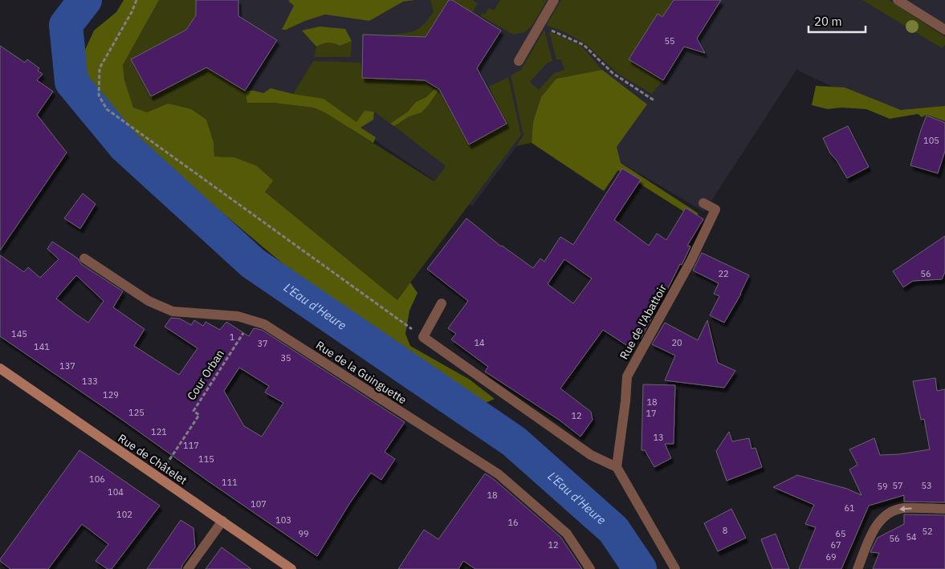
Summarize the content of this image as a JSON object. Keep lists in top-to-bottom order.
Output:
{
  "streets": {
    "main road": ["Rue de Châtelet"],
    "street": ["Rue de l'Abattoir", "Rue de la Guinguette"],
    "path": ["Cour Orban"]
  },
  "crossings": [
    ["Rue de la Guinguette", "Cour Orban"],
    ["Cour Orban", "Rue de Châtelet"]
  ],
  "water": ["L'Eau d'Heure"],
  "house_numbers": [
    "55",
    "105",
    "22",
    "56",
    "145",
    "1",
    "14",
    "20",
    "37",
    "141",
    "35",
    "137",
    "133",
    "129",
    "18",
    "125",
    "17",
    "12",
    "121",
    "13",
    "117",
    "115",
    "106",
    "111",
    "57",
    "53",
    "59",
    "104",
    "18",
    "107",
    "61",
    "102",
    "103",
    "16",
    "8",
    "52",
    "99",
    "65",
    "54",
    "56",
    "12",
    "67",
    "69"
  ],
  "scale_bar": "20 m"
}
